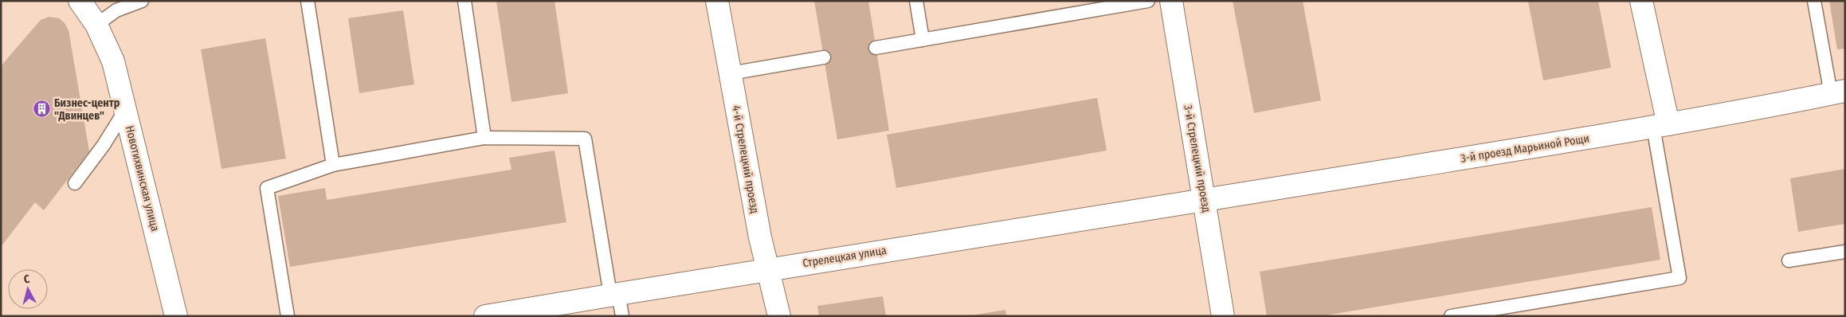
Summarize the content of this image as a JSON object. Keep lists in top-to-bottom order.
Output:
{
  "streets": {
    "street": [
      "3-й проезд Марьиной Рощи",
      "3-й Стрелецкий проезд",
      "4-й Стрелецкий проезд",
      "Новотихвинская улица",
      "Стрелецкая улица"
    ]
  },
  "crossings": [
    ["3-й проезд Марьиной Рощи", "3-й Стрелецкий проезд"],
    ["3-й проезд Марьиной Рощи", "Стрелецкая улица"],
    ["3-й Стрелецкий проезд", "Стрелецкая улица"],
    ["4-й Стрелецкий проезд", "Стрелецкая улица"]
  ],
  "places": {
    "building": ["Бизнес-центр \"Двинцев\""]
  },
  "north": "top"
}
